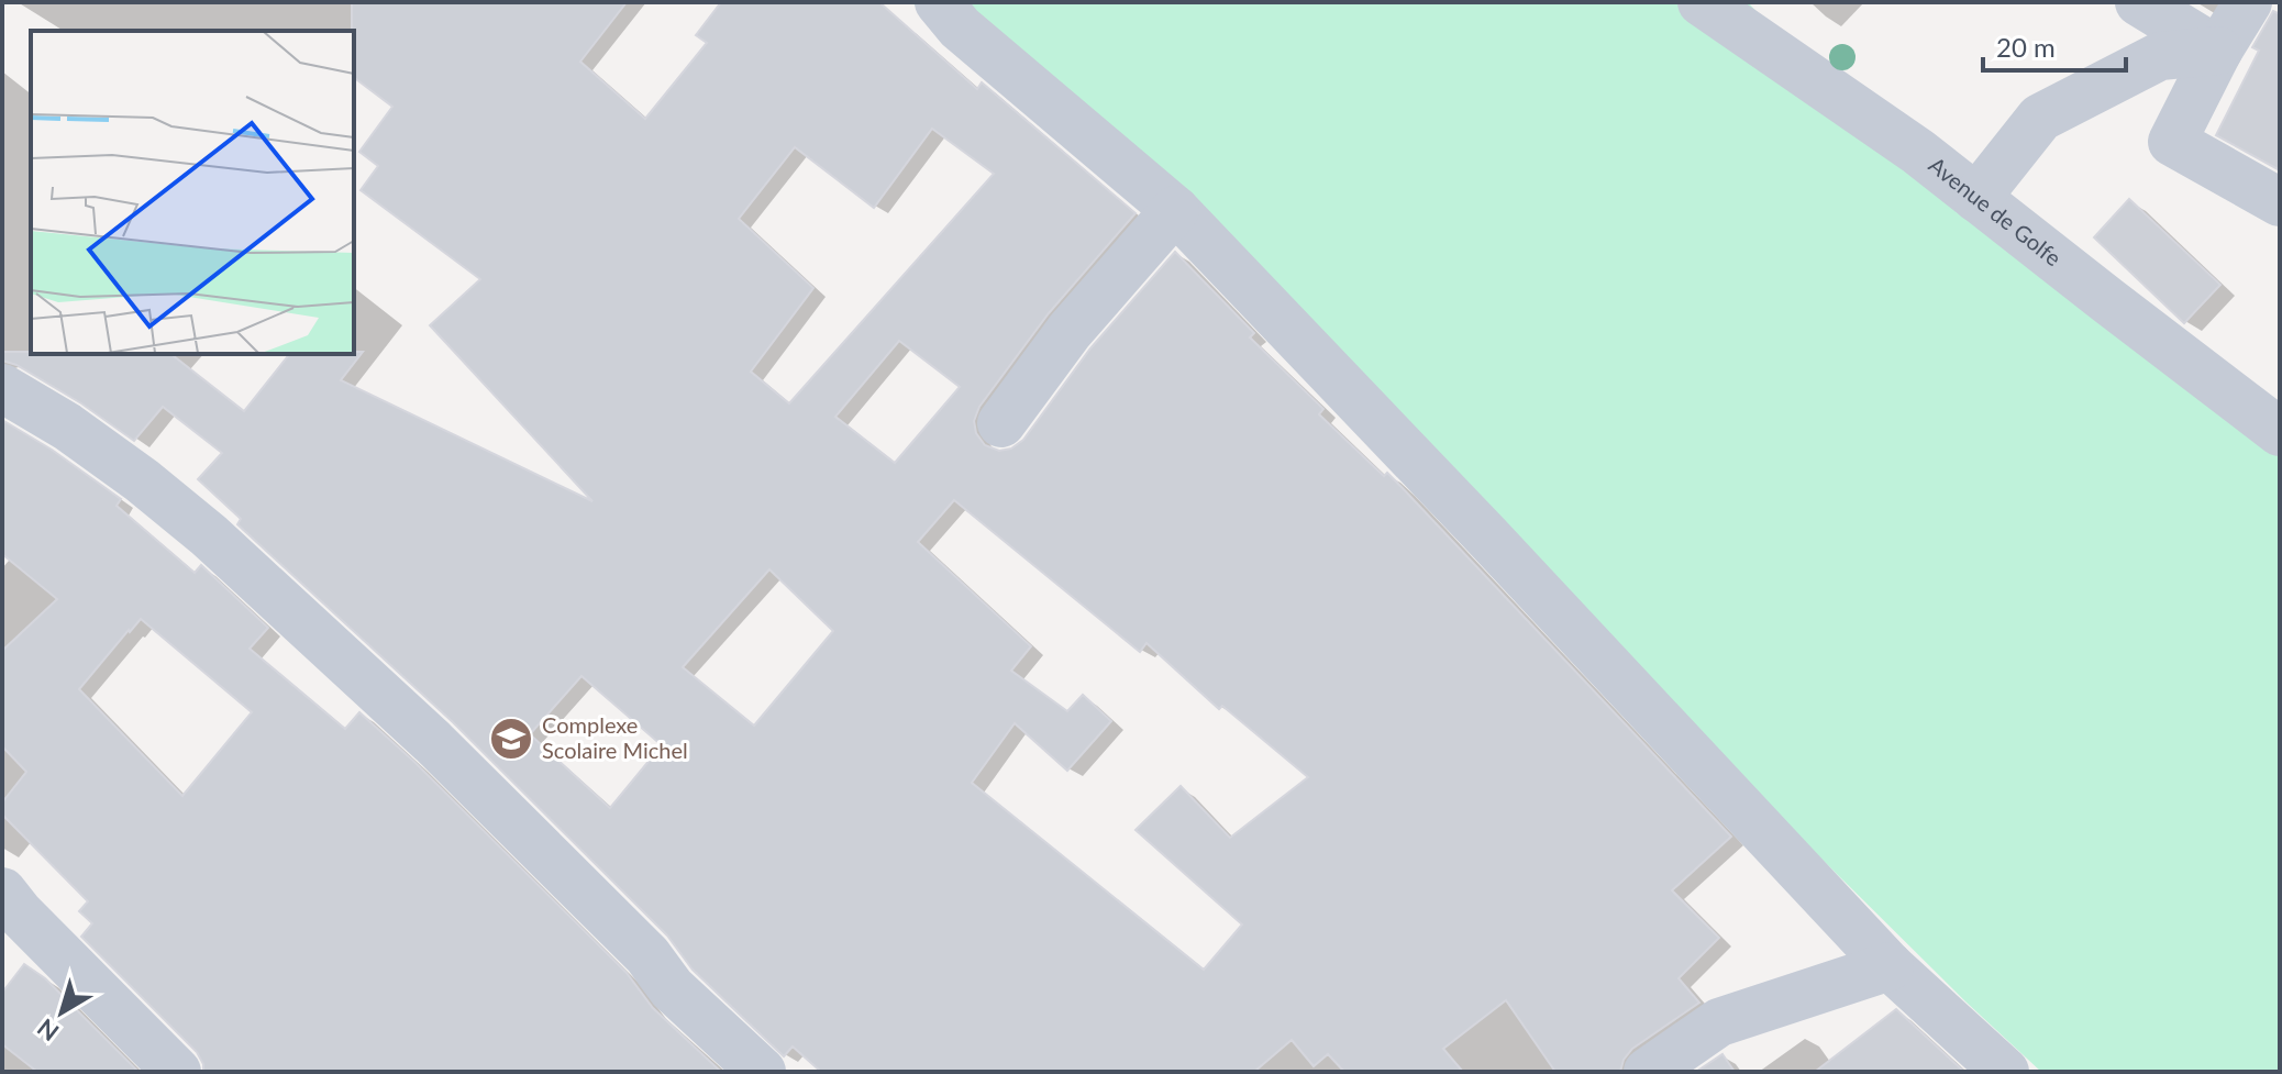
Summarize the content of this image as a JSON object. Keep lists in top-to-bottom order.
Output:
{
  "streets": {
    "street": ["Avenue de Golfe"]
  },
  "places": {
    "school or university": ["Complexe Scolaire Michel"]
  },
  "scale_bar": "20 m",
  "north": "bottom left"
}
